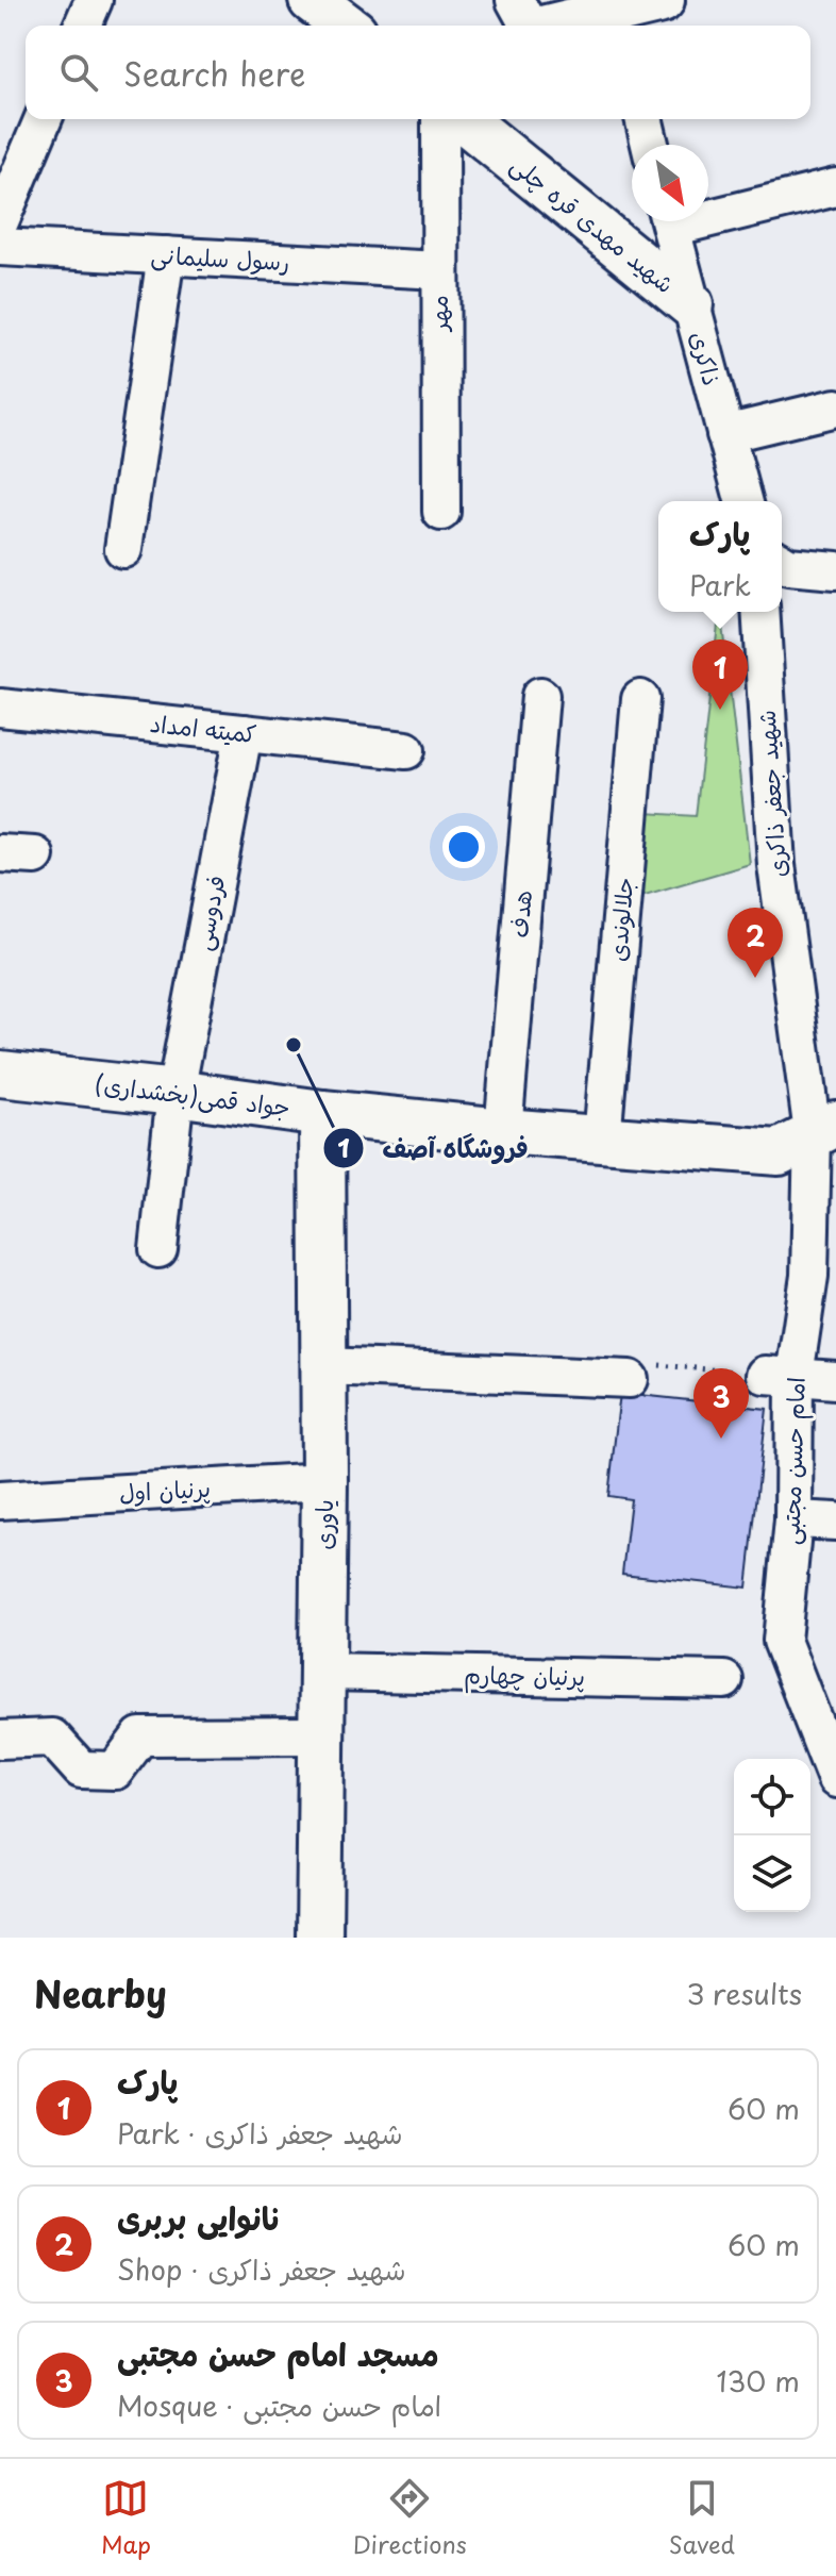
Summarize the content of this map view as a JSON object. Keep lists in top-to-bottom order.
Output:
{
  "streets": {
    "street": [
      "شهید مهدی قره چلی",
      "رسول سلیمانی",
      "مهر",
      "ذاکری",
      "کمیته امداد",
      "شهید جعفر ذاکری",
      "فردوسی",
      "هدف",
      "جلالوندی",
      "جواد قمی(بخشداری)",
      "امام حسن مجتبی",
      "پرنیان اول",
      "یاوری",
      "پرنیان چهارم"
    ]
  },
  "crossings": [
    ["شهید مهدی قره چلی", "ذاکری"],
    ["رسول سلیمانی", "مهر"],
    ["کمیته امداد", "فردوسی"],
    ["شهید جعفر ذاکری", "جواد قمی(بخشداری)"],
    ["شهید جعفر ذاکری", "امام حسن مجتبی"],
    ["فردوسی", "جواد قمی(بخشداری)"],
    ["هدف", "جواد قمی(بخشداری)"],
    ["جلالوندی", "جواد قمی(بخشداری)"],
    ["جواد قمی(بخشداری)", "امام حسن مجتبی"],
    ["جواد قمی(بخشداری)", "یاوری"],
    ["پرنیان اول", "یاوری"],
    ["یاوری", "پرنیان چهارم"]
  ],
  "places": ["فروشگاه آصف"],
  "north": "bottom right",
  "page": {
    "search": "Search here",
    "popup": ["پارک", "Park"],
    "pins": ["1", "2", "3"],
    "heading": ["Nearby", "3 results"],
    "list": [
      {
        "mark": "1",
        "name": "پارک",
        "note": "Park · شهید جعفر ذاکری",
        "value": "60 m"
      },
      {
        "mark": "2",
        "name": "نانوایی بربری",
        "note": "Shop · شهید جعفر ذاکری",
        "value": "60 m"
      },
      {
        "mark": "3",
        "name": "مسجد امام حسن مجتبی",
        "note": "Mosque · امام حسن مجتبی",
        "value": "130 m"
      }
    ],
    "nav": ["Map", "Directions", "Saved"]
  }
}
